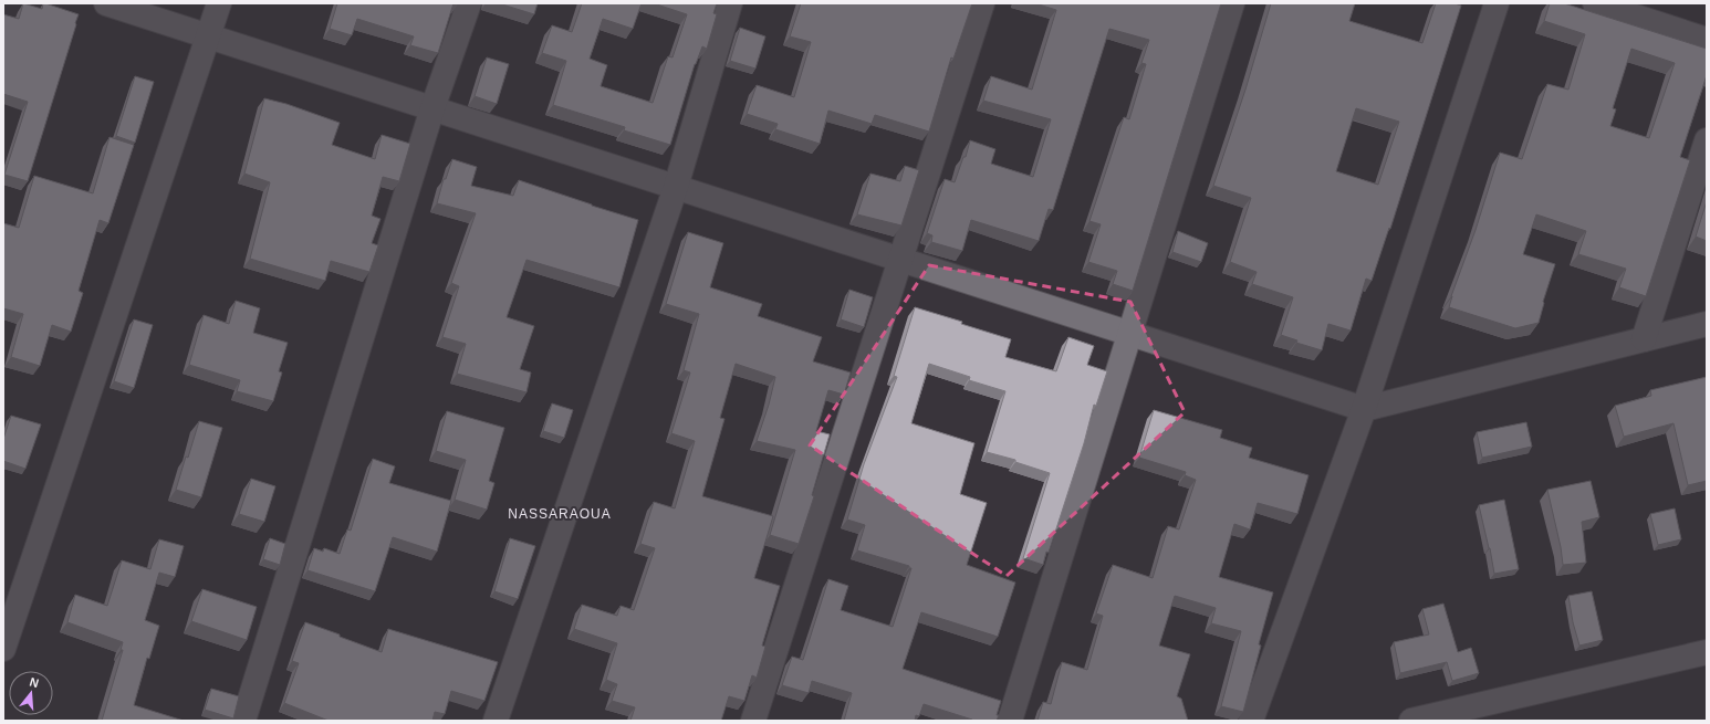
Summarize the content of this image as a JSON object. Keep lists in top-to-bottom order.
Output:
{
  "districts": ["NASSARAOUA"],
  "north": "top"
}
